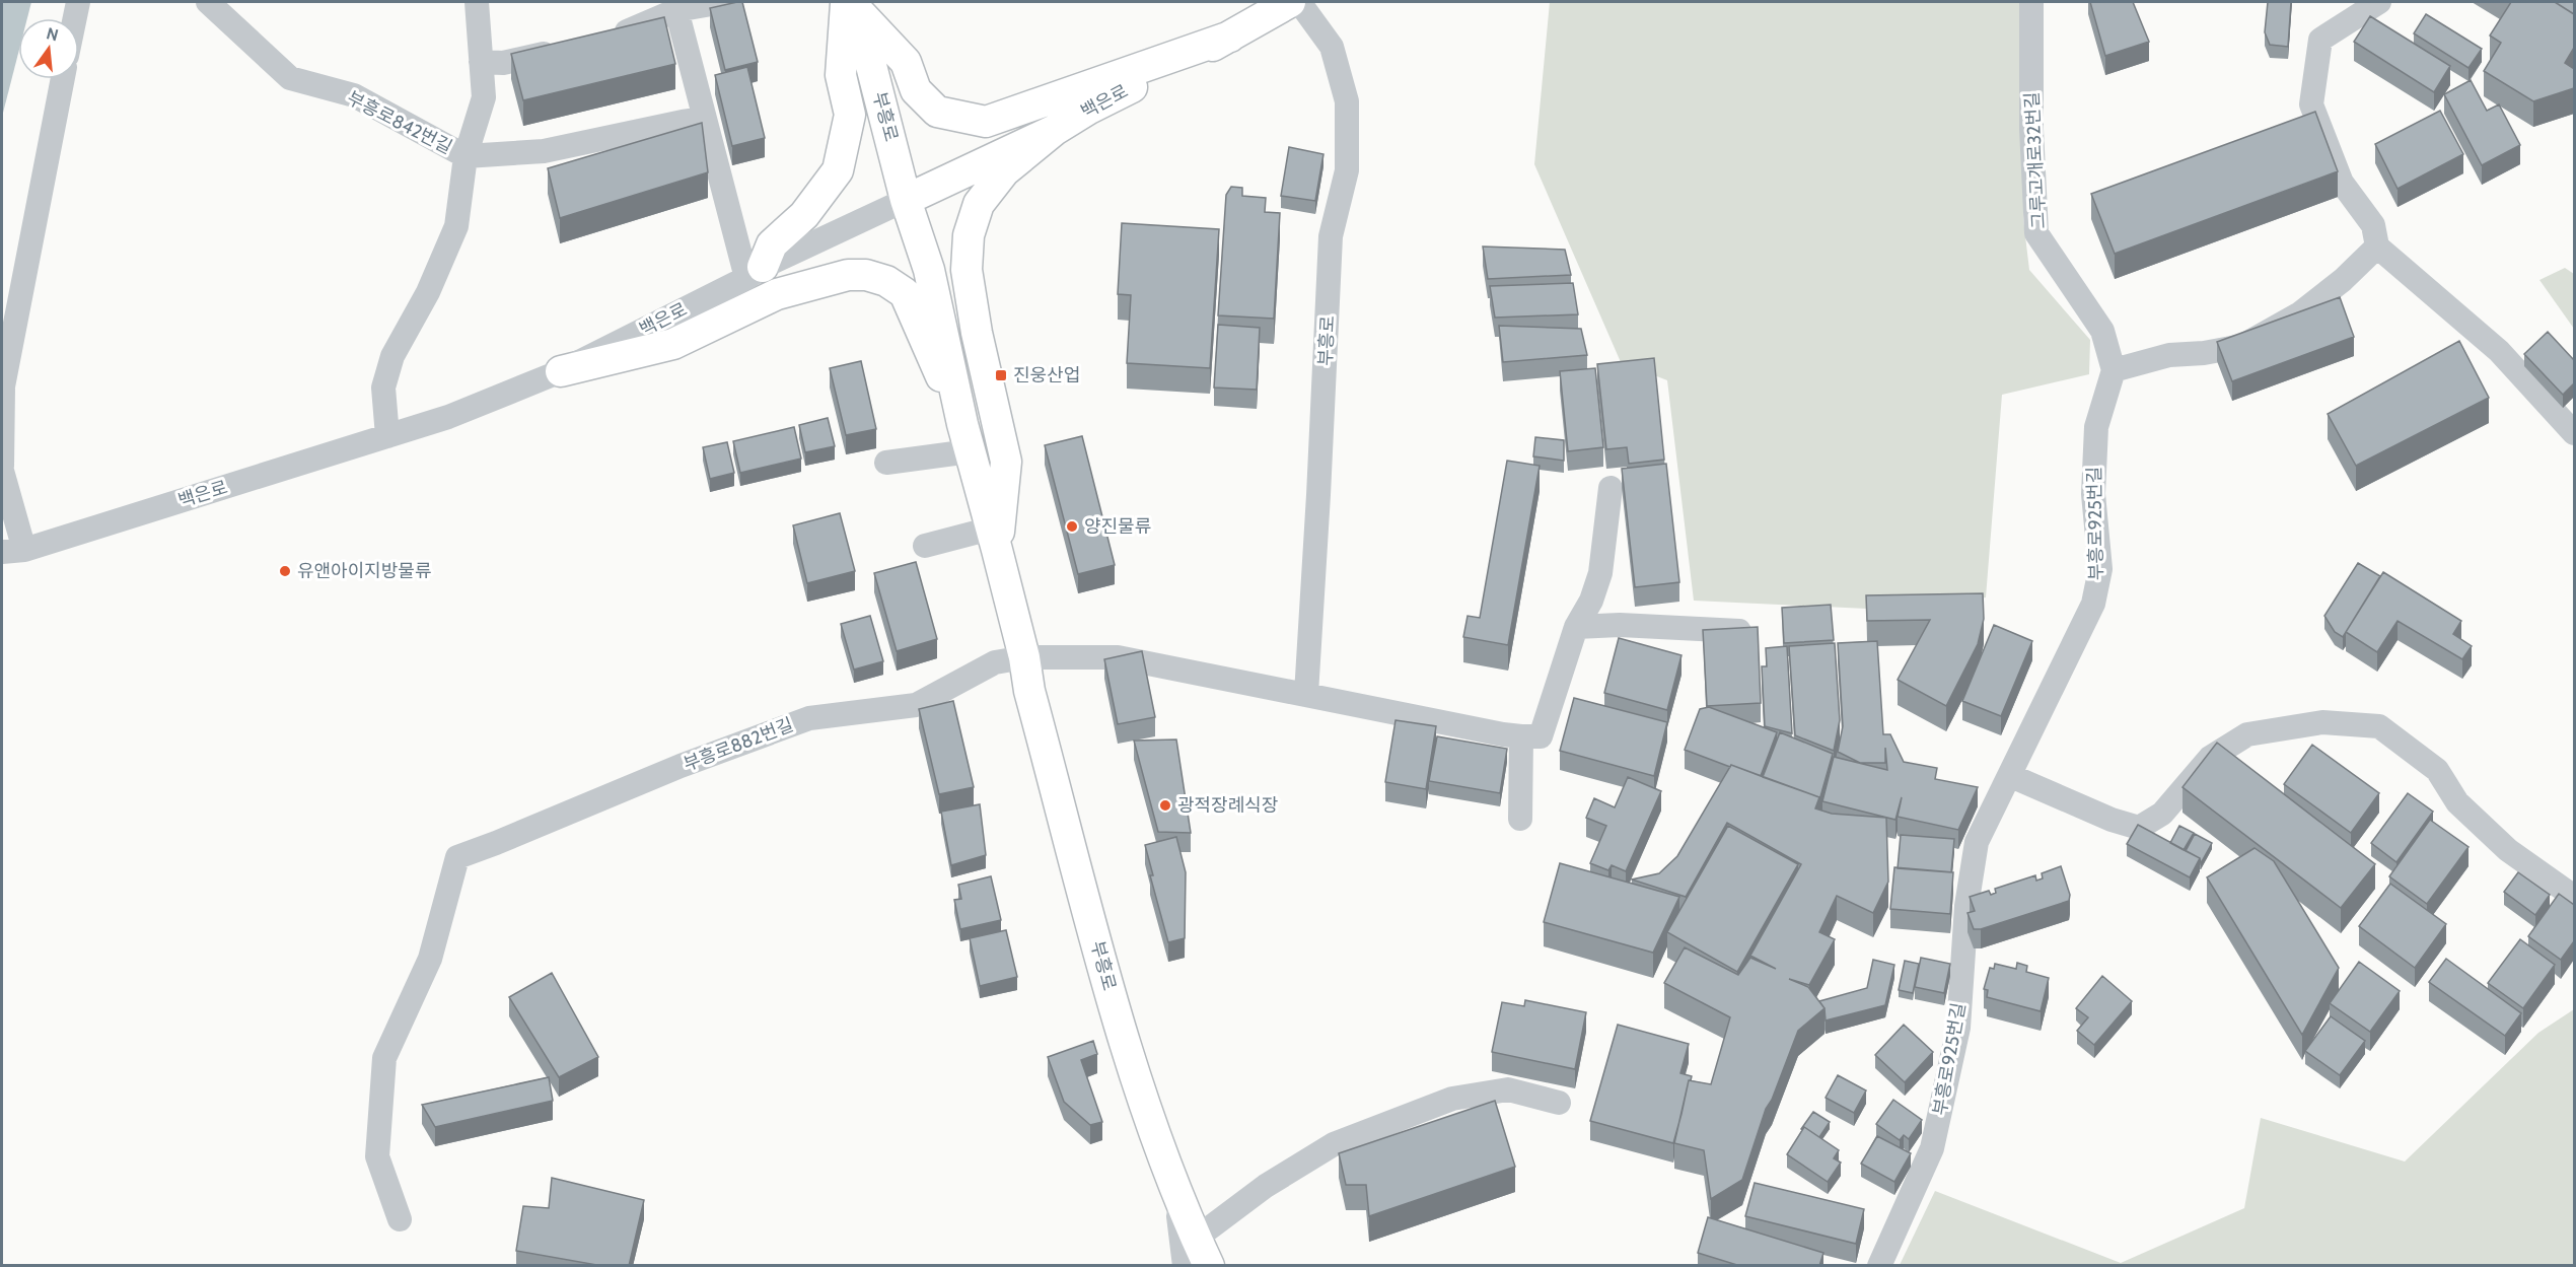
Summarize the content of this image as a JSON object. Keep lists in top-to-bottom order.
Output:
{
  "streets": {
    "main road": ["백은로", "부흥로"],
    "street": [
      "부흥로842번길",
      "그루고개로32번길",
      "부흥로925번길",
      "부흥로882번길"
    ]
  },
  "crossings": [
    ["백은로", "부흥로"],
    ["부흥로", "부흥로882번길"],
    ["그루고개로32번길", "부흥로925번길"]
  ],
  "places": {
    "transit": ["진웅산업"],
    "other": ["양진물류", "유앤아이지방물류", "광적장례식장"]
  },
  "north": "top"
}
